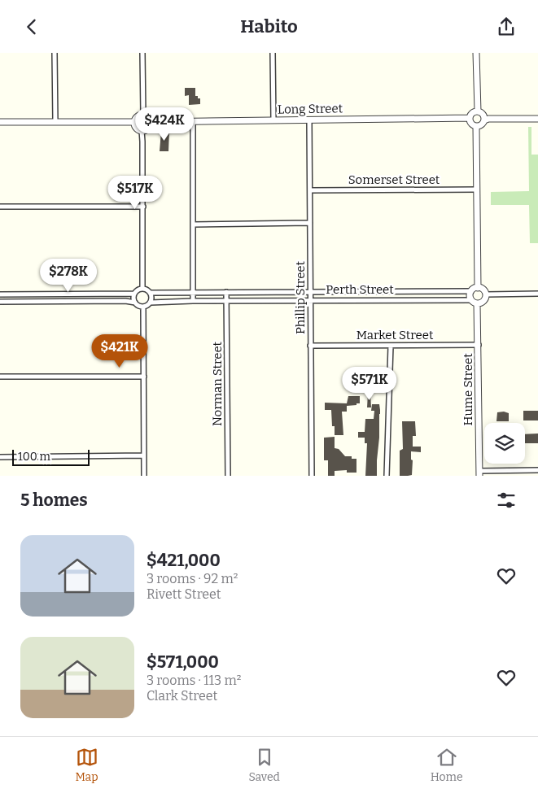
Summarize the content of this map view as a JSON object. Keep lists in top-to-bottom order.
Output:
{
  "streets": {
    "street": [
      "Long Street",
      "Somerset Street",
      "Perth Street",
      "Phillip Street",
      "Market Street",
      "Norman Street",
      "Hume Street"
    ]
  },
  "crossings": [
    ["Long Street", "Phillip Street"],
    ["Somerset Street", "Phillip Street"],
    ["Perth Street", "Phillip Street"],
    ["Perth Street", "Norman Street"],
    ["Perth Street", "Hume Street"],
    ["Phillip Street", "Market Street"],
    ["Market Street", "Hume Street"]
  ],
  "scale_bar": "100 m",
  "page": {
    "header": "Habito",
    "price": [
      "$424K",
      "$517K",
      "$278K",
      "$421K",
      "$571K"
    ],
    "scale": "100 m",
    "heading": "5 homes",
    "list": [
      {
        "name": "$421,000",
        "note": "3 rooms · 92 m² · Rivett Street"
      },
      {
        "name": "$571,000",
        "note": "3 rooms · 113 m² · Clark Street"
      }
    ],
    "tabs": ["Map", "Saved", "Home"]
  }
}
